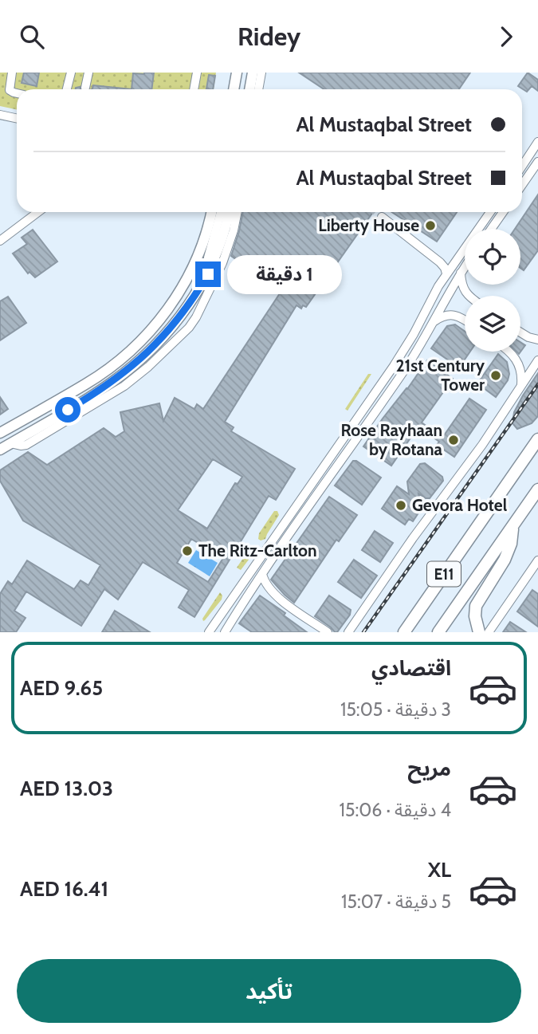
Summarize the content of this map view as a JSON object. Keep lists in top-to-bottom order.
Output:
{
  "streets": {
    "highway": ["E11"]
  },
  "places": [
    "Liberty House",
    "21st Century Tower",
    "Rose Rayhaan by Rotana",
    "Gevora Hotel",
    "The Ritz-Carlton"
  ],
  "page": {
    "header": "Ridey",
    "banner": ["Al Mustaqbal Street", "Al Mustaqbal Street"],
    "bubble": "1 دقيقة",
    "list": [
      {
        "name": "اقتصادي",
        "note": "3 دقيقة · 15:05",
        "value": "AED 9.65"
      },
      {
        "name": "مريح",
        "note": "4 دقيقة · 15:06",
        "value": "AED 13.03"
      },
      {
        "name": "XL",
        "note": "5 دقيقة · 15:07",
        "value": "AED 16.41"
      }
    ],
    "buttons": "تأكيد"
  }
}
